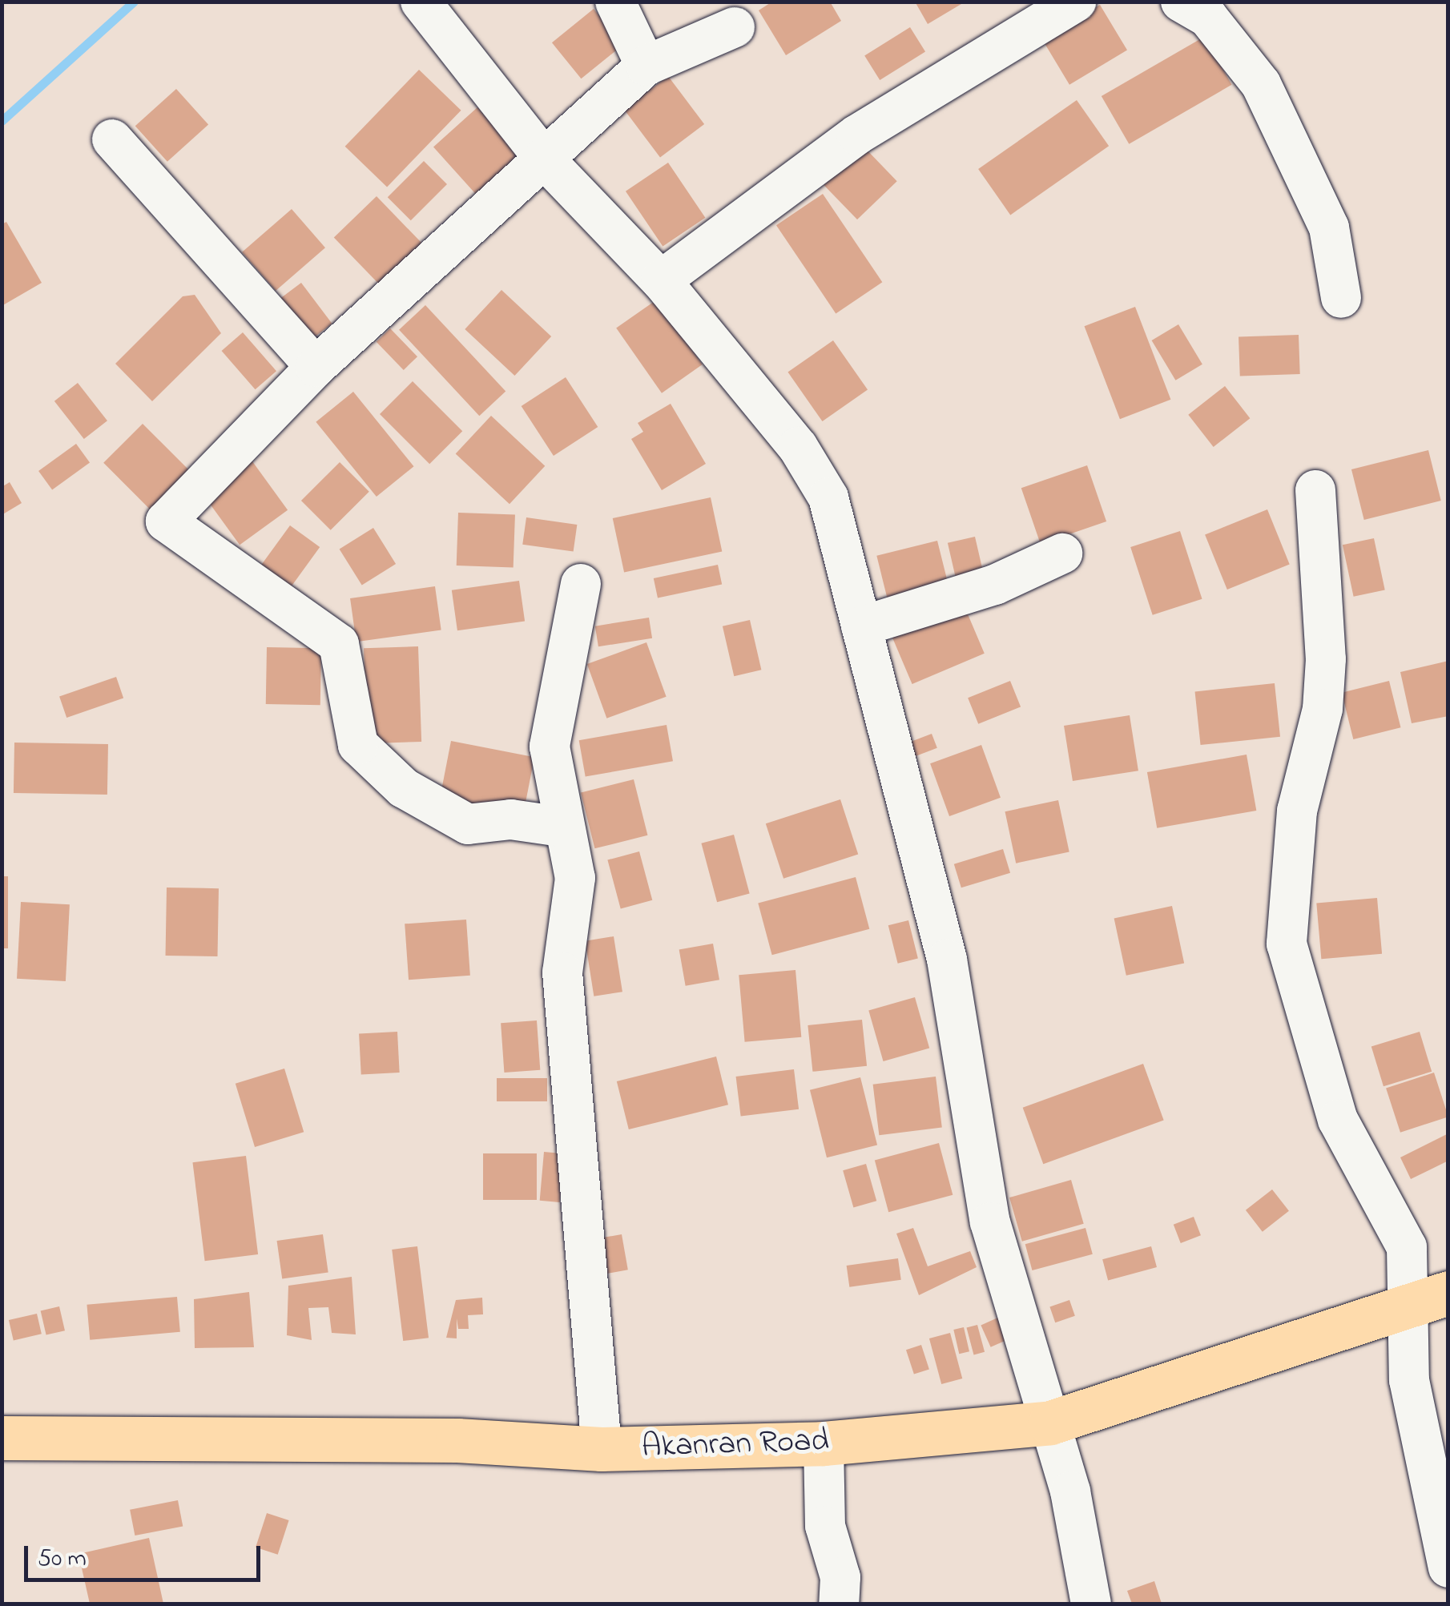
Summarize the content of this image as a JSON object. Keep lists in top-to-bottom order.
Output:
{
  "streets": {
    "main road": ["Akanran Road"]
  },
  "scale_bar": "50 m"
}
